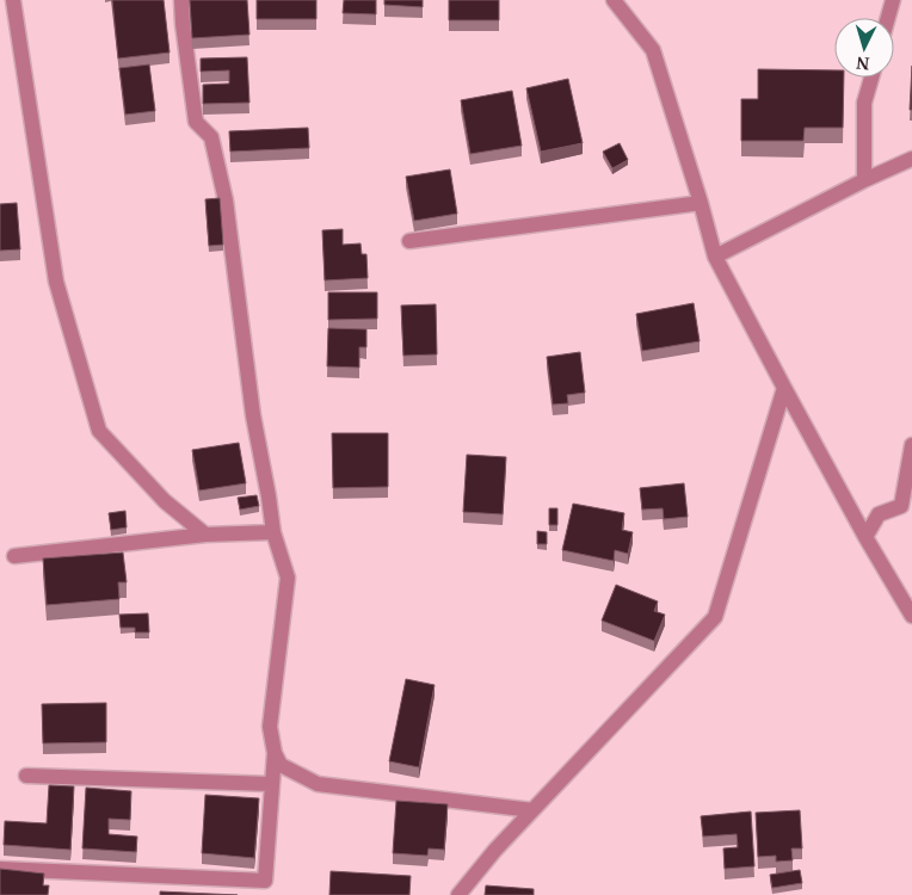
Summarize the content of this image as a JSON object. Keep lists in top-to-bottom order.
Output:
{
  "north": "bottom"
}
